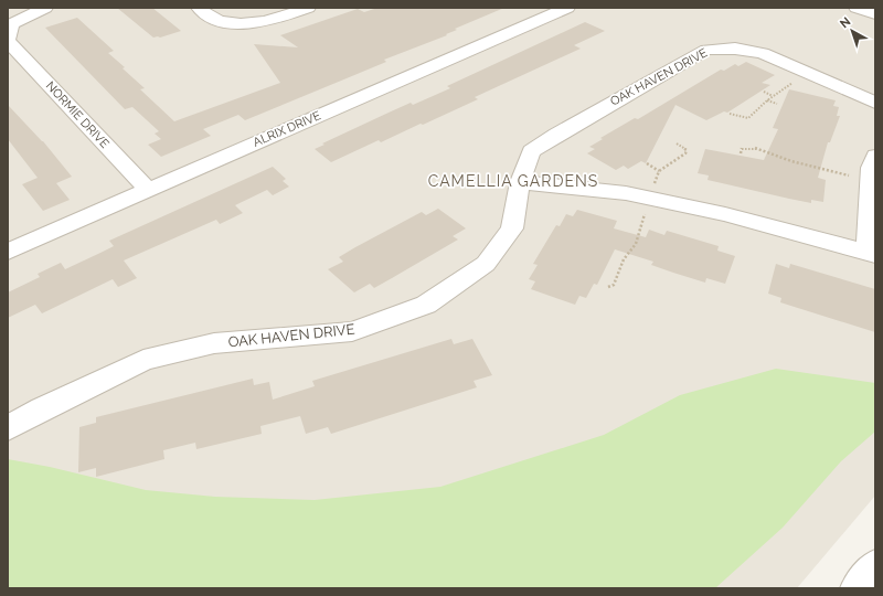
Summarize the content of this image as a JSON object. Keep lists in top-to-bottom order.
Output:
{
  "streets": {
    "street": ["OAK HAVEN DRIVE", "NORMIE DRIVE", "ALRIX DRIVE"]
  },
  "crossings": [
    ["NORMIE DRIVE", "ALRIX DRIVE"]
  ],
  "districts": ["CAMELLIA GARDENS"],
  "north": "top left"
}
